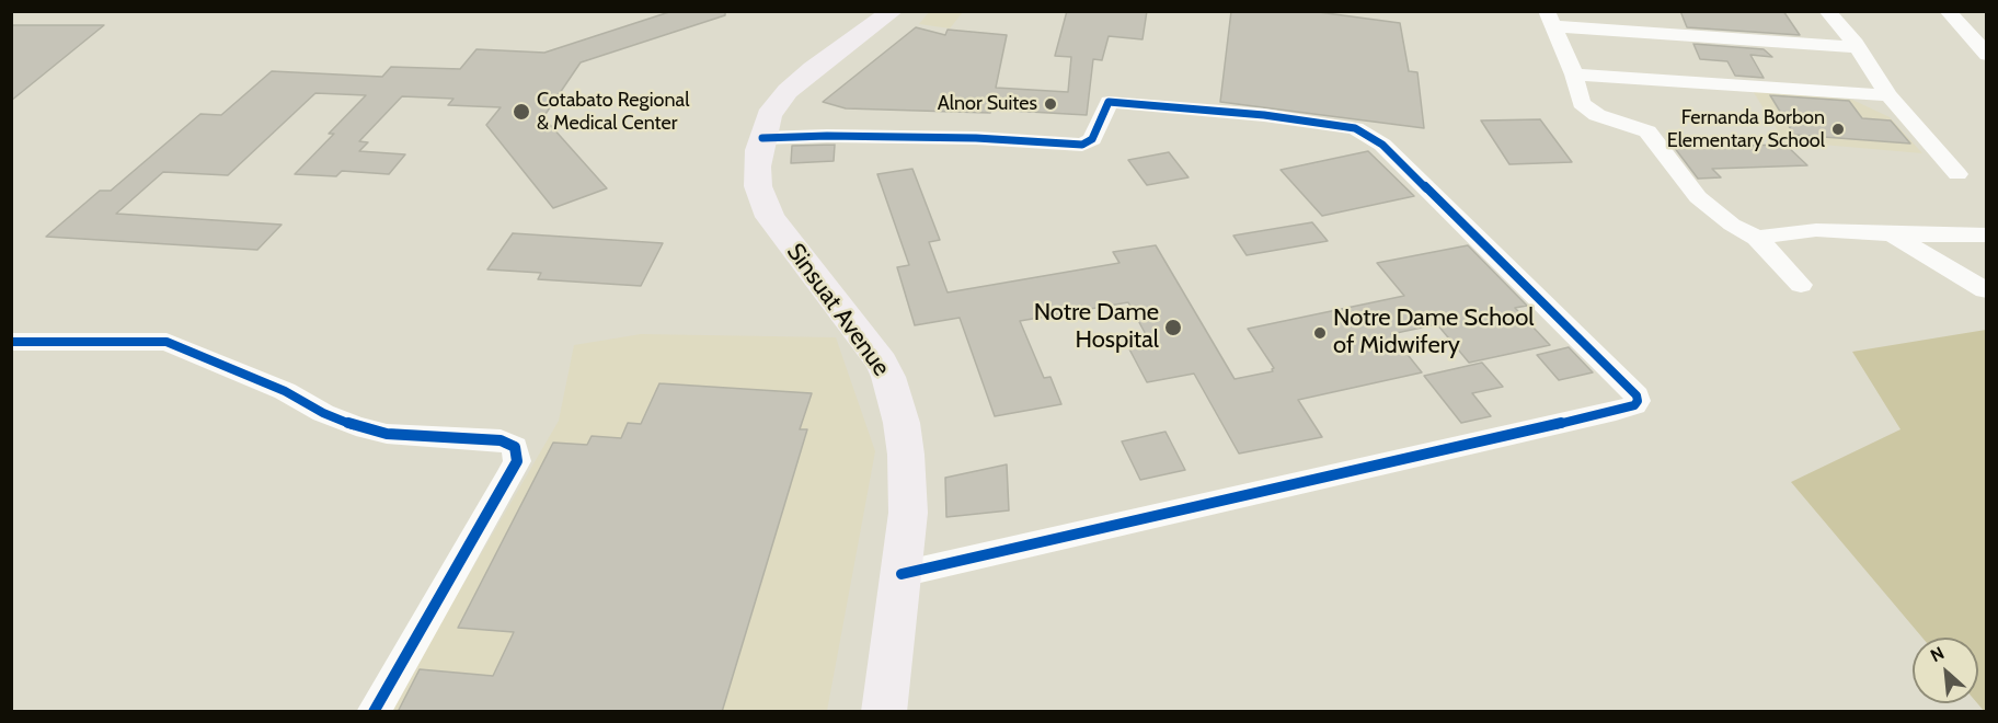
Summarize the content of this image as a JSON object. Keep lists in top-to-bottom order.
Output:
{
  "streets": {
    "main road": ["Sinsuat Avenue"]
  },
  "places": [
    "Alnor Suites",
    "Cotabato Regional & Medical Center",
    "Fernanda Borbon Elementary School",
    "Notre Dame Hospital",
    "Notre Dame School of Midwifery"
  ],
  "north": "top left"
}
